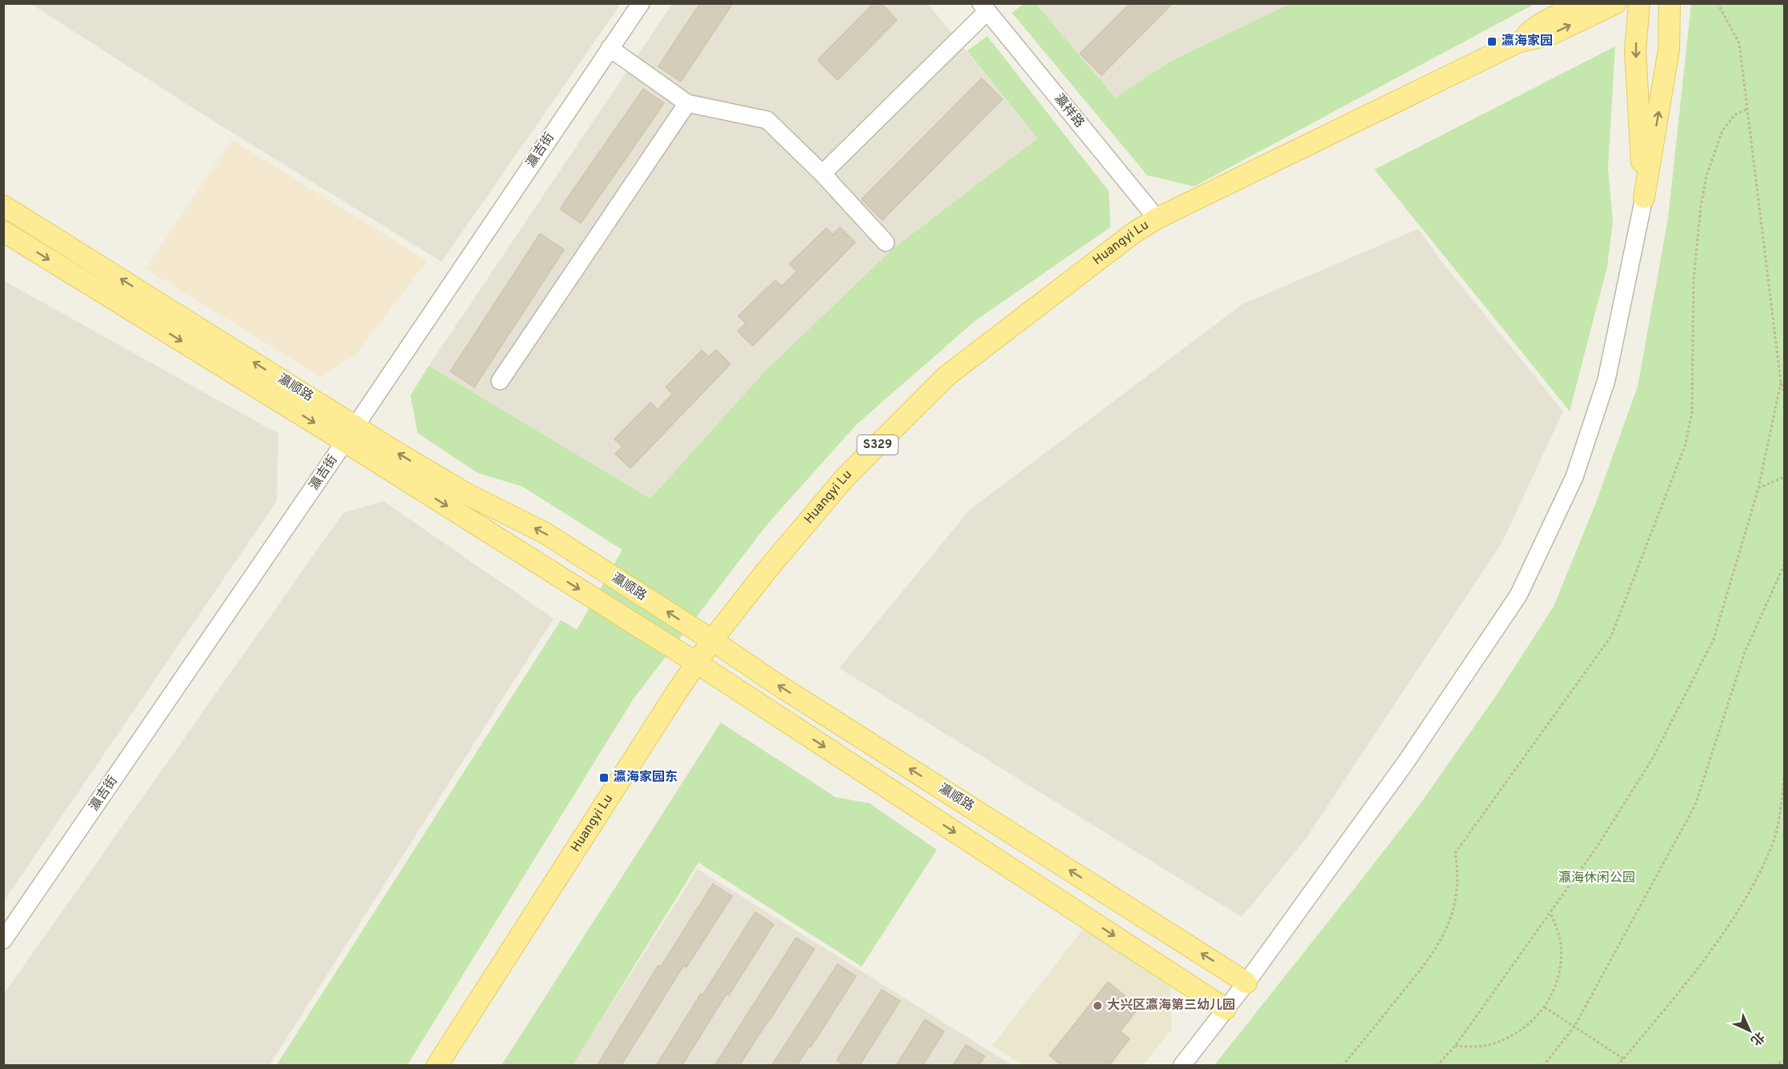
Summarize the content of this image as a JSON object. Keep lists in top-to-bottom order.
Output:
{
  "streets": {
    "main road": ["Huangyi Lu", "瀛顺路", "S329"],
    "street": ["瀛祥路", "瀛吉街"]
  },
  "crossings": [
    ["瀛祥路", "Huangyi Lu"],
    ["瀛吉街", "瀛顺路"],
    ["Huangyi Lu", "瀛顺路"]
  ],
  "parks": ["瀛海休闲公园"],
  "places": {
    "transit": ["瀛海家园", "瀛海家园东"],
    "other": ["大兴区瀛海第三幼儿园"]
  },
  "north": "bottom right"
}
